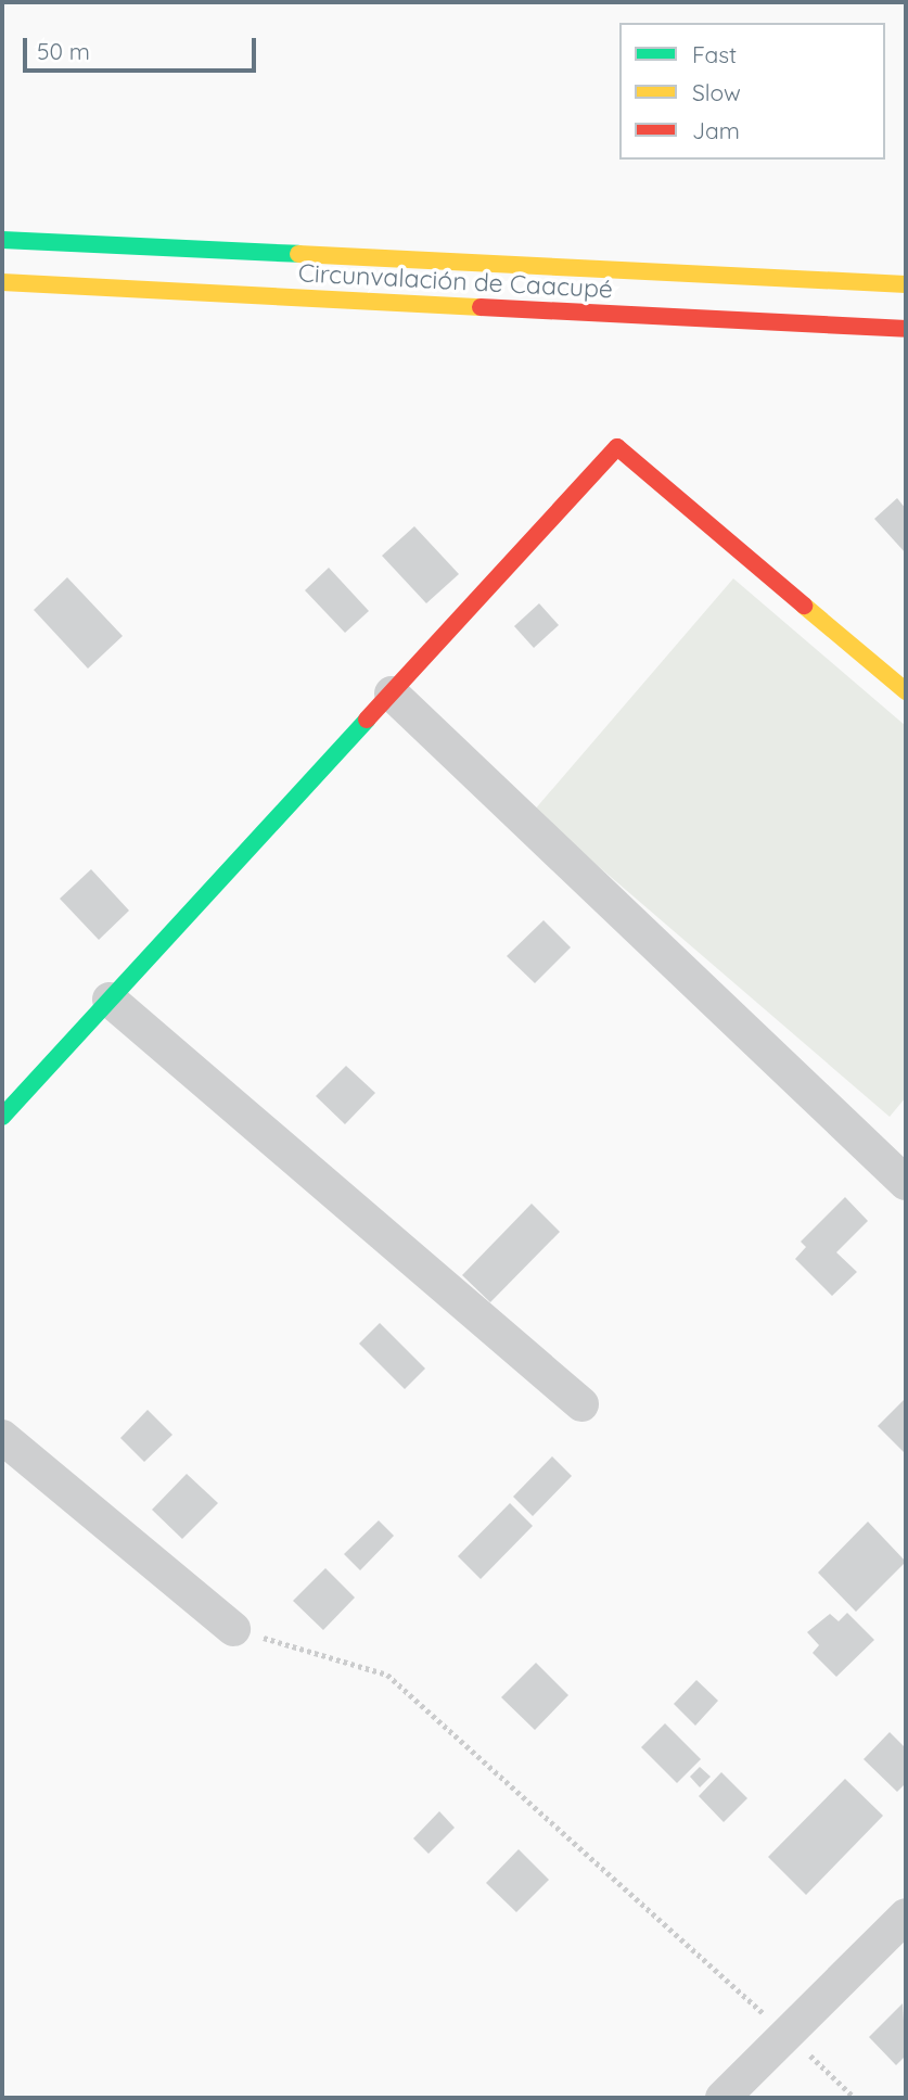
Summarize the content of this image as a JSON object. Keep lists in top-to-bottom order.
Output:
{
  "streets": {
    "main road": ["Circunvalación de Caacupé"]
  },
  "legend": ["Fast", "Slow", "Jam"],
  "scale_bar": "50 m"
}
